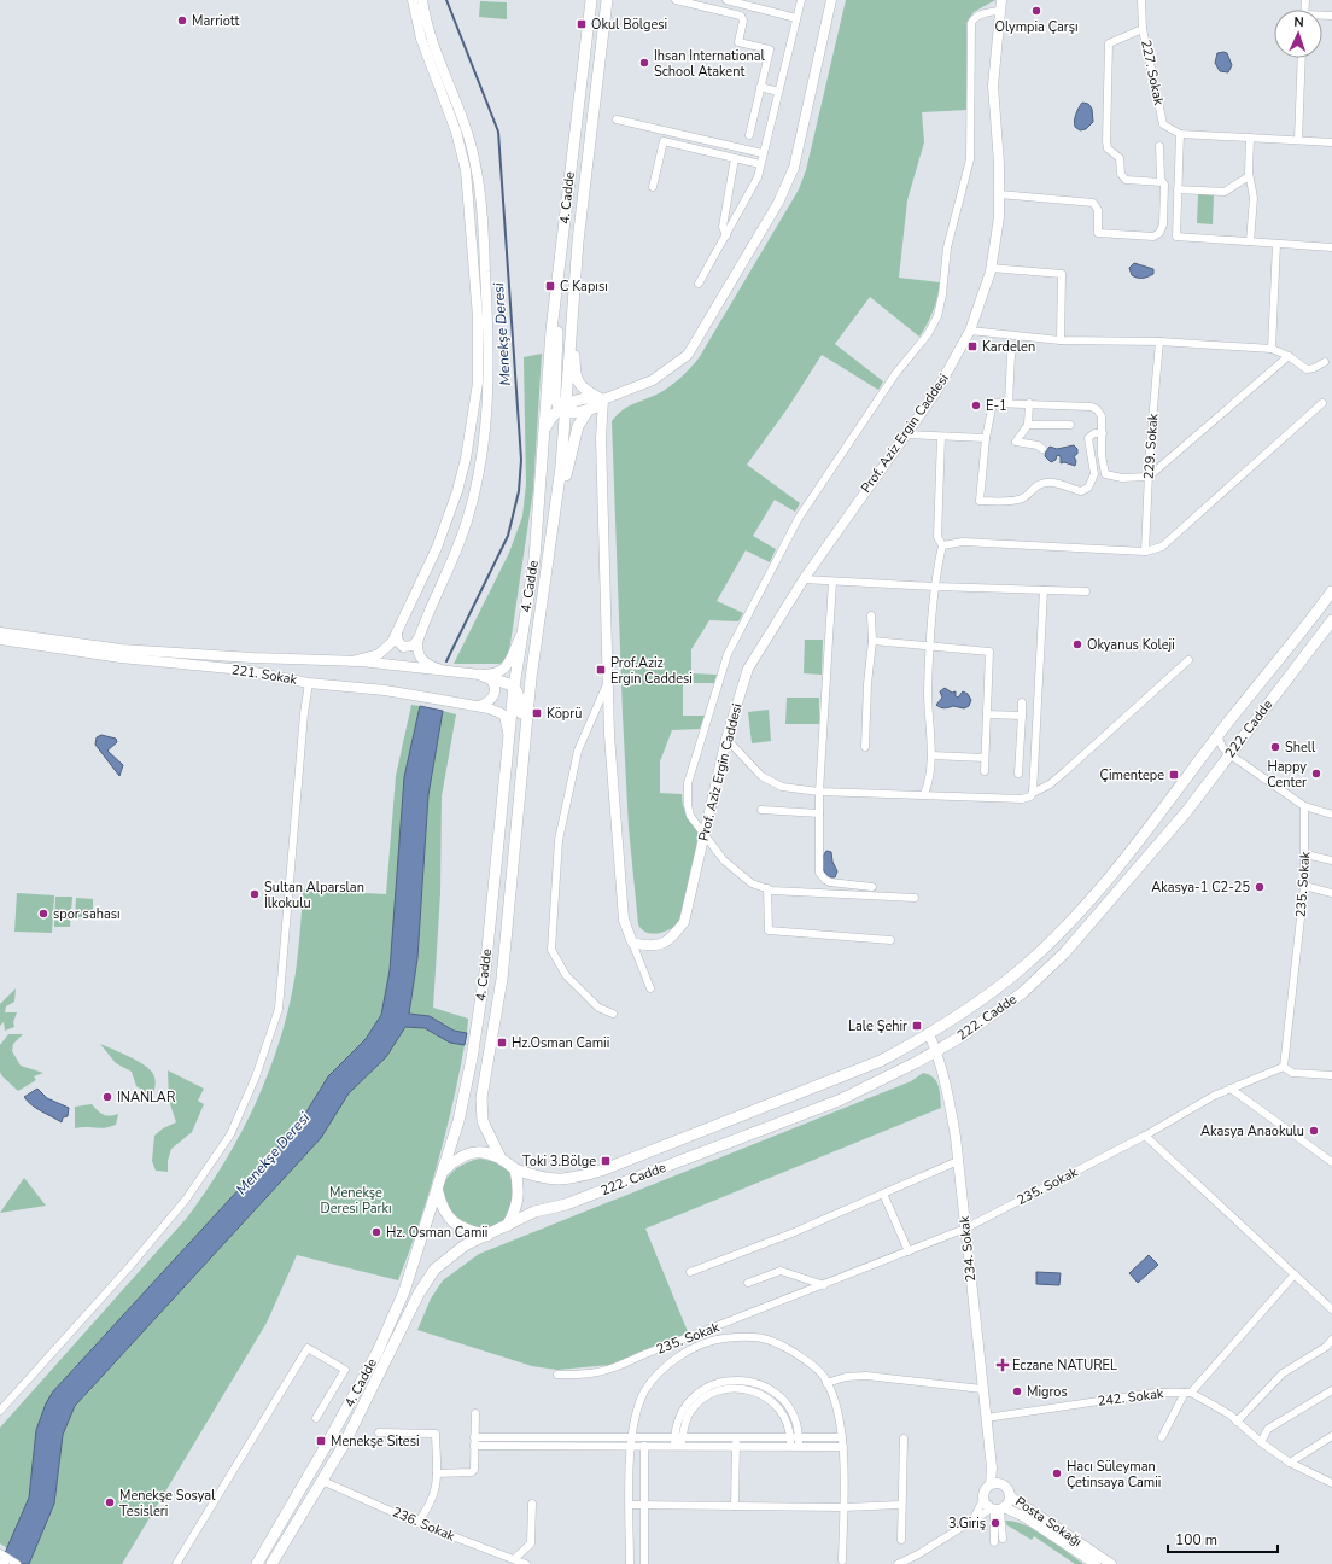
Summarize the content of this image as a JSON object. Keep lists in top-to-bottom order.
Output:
{
  "streets": {
    "main road": ["4. Cadde", "222. Cadde"],
    "street": [
      "227. Sokak",
      "Prof. Aziz Ergin Caddesi",
      "229. Sokak",
      "221. Sokak",
      "235. Sokak",
      "234. Sokak",
      "242. Sokak",
      "Posta Sokağı",
      "236. Sokak"
    ]
  },
  "crossings": [
    ["4. Cadde", "221. Sokak"],
    ["4. Cadde", "222. Cadde"],
    ["4. Cadde", "236. Sokak"],
    ["222. Cadde", "234. Sokak"],
    ["235. Sokak", "234. Sokak"],
    ["234. Sokak", "242. Sokak"],
    ["234. Sokak", "Posta Sokağı"]
  ],
  "water": ["Menekşe Deresi"],
  "parks": ["Menekşe Deresi Parkı"],
  "places": {
    "other": [
      "Olympia Çarşı",
      "Marriott",
      "Ihsan International School Atakent",
      "E-1",
      "Okyanus Koleji",
      "Shell",
      "Happy Center",
      "Akasya-1 C2-25",
      "Sultan Alparslan İlkokulu",
      "spor sahası",
      "INANLAR",
      "Akasya Anaokulu",
      "Hz. Osman Camii",
      "Migros",
      "Hacı Süleyman Çetinsaya Camii",
      "Menekşe Sosyal Tesisleri",
      "3.Giriş"
    ],
    "transit": [
      "Okul Bölgesi",
      "C Kapısı",
      "Kardelen",
      "Prof.Aziz Ergin Caddesi",
      "Köprü",
      "Çimentepe",
      "Lale Şehir",
      "Hz.Osman Camii",
      "Toki 3.Bölge",
      "Menekşe Sitesi"
    ],
    "health": ["Eczane NATUREL"]
  },
  "scale_bar": "100 m",
  "north": "top"
}
